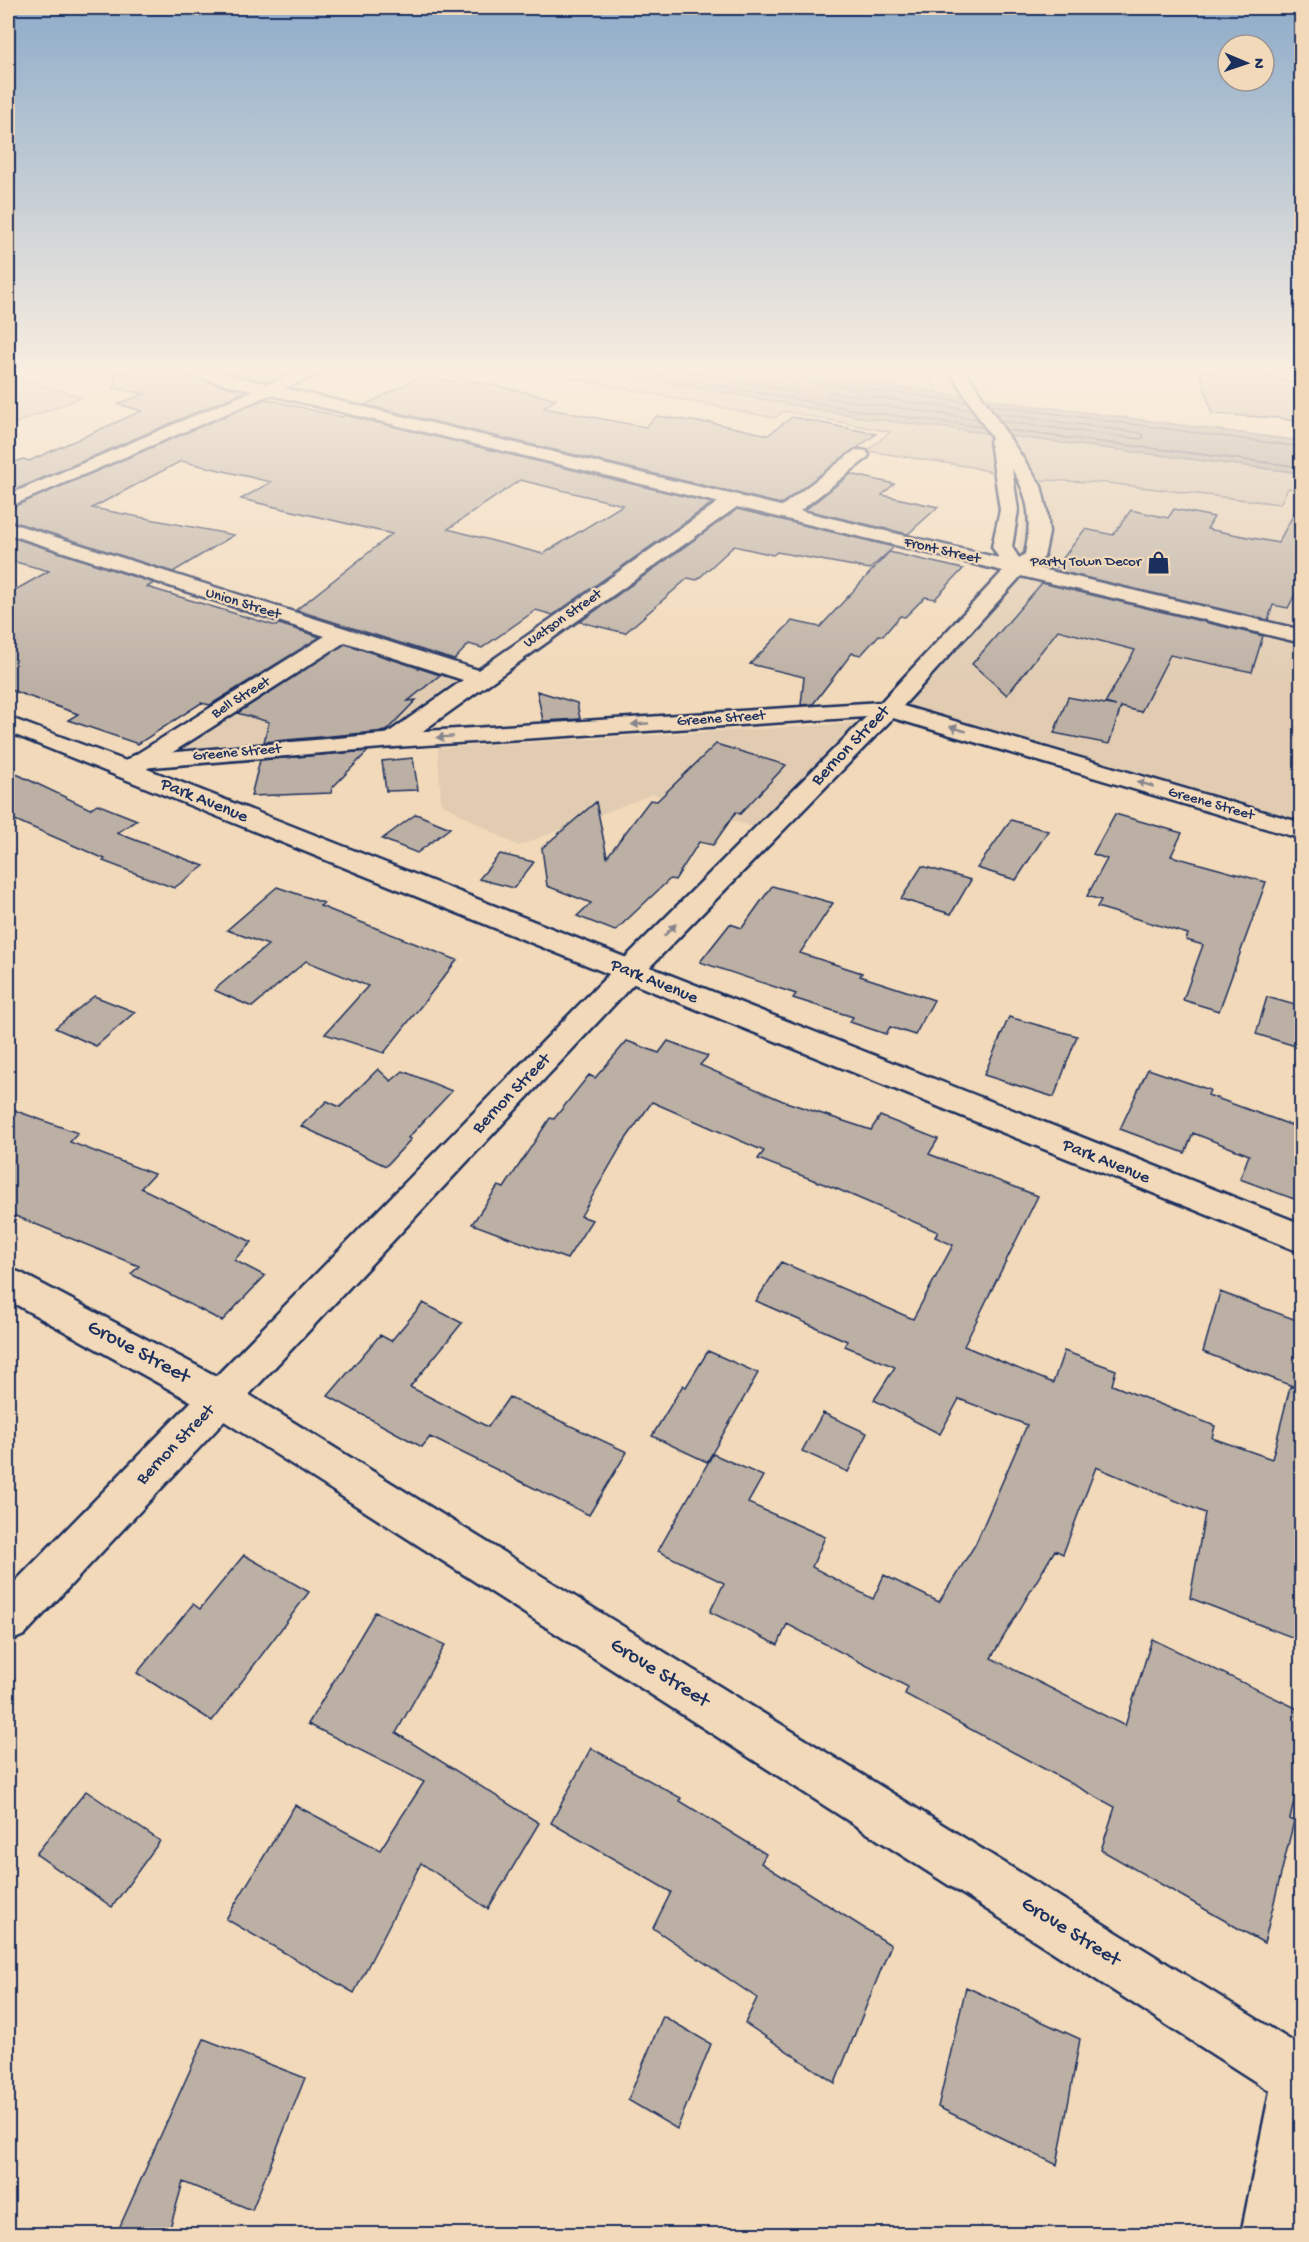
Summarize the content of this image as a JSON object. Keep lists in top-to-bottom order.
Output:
{
  "streets": {
    "street": [
      "Front Street",
      "Union Street",
      "Watson Street",
      "Bell Street",
      "Greene Street",
      "Bernon Street",
      "Park Avenue",
      "Grove Street"
    ]
  },
  "crossings": [
    ["Front Street", "Watson Street"],
    ["Front Street", "Bernon Street"],
    ["Union Street", "Watson Street"],
    ["Union Street", "Bell Street"],
    ["Watson Street", "Greene Street"],
    ["Bell Street", "Greene Street"],
    ["Bell Street", "Park Avenue"],
    ["Greene Street", "Bernon Street"],
    ["Greene Street", "Park Avenue"],
    ["Bernon Street", "Park Avenue"],
    ["Bernon Street", "Grove Street"]
  ],
  "one_way": ["Greene Street"],
  "places": {
    "shop": ["Party Town Decor"]
  },
  "north": "right"
}
